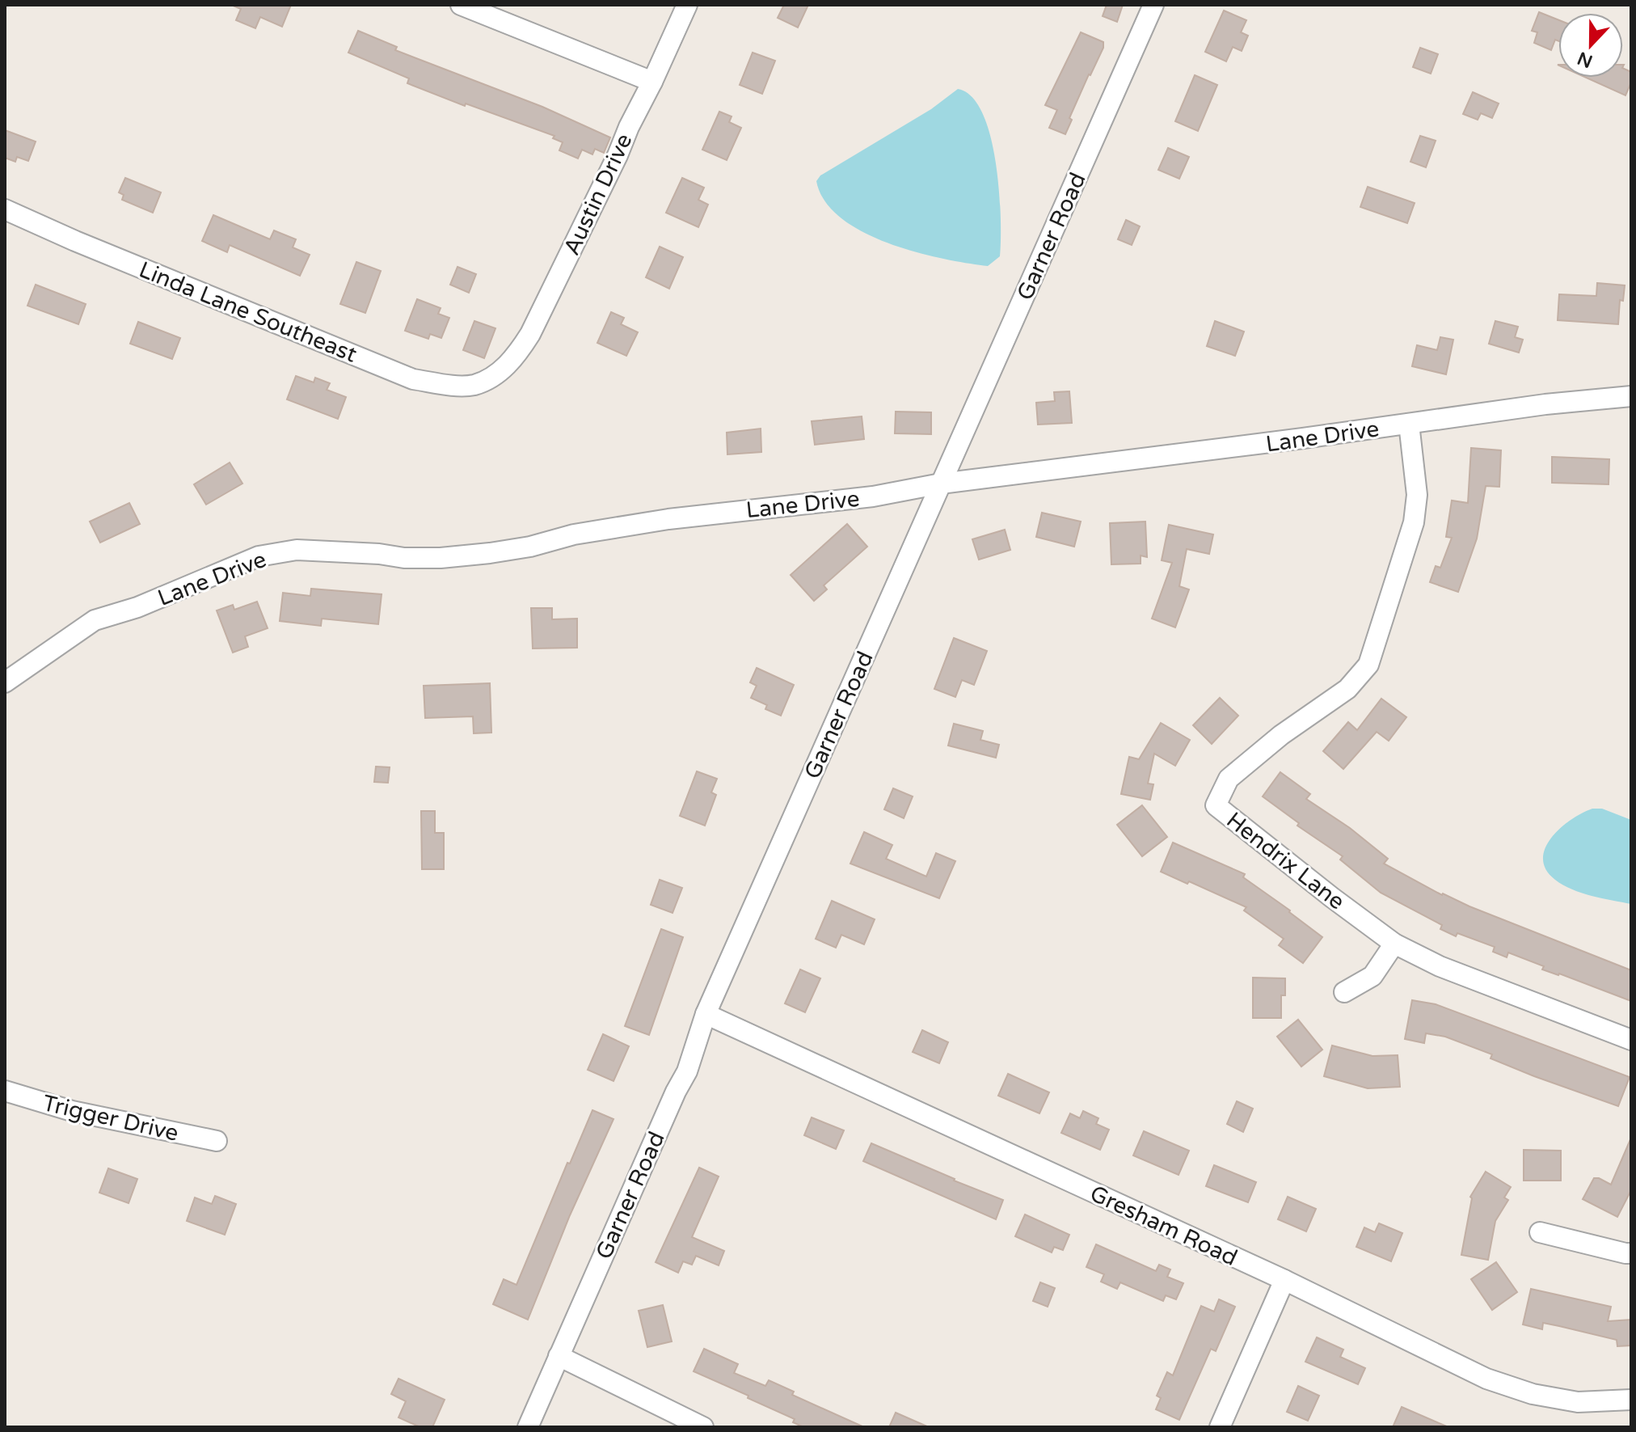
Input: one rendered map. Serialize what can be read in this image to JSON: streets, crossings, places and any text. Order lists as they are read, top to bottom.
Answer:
{
  "streets": {
    "street": [
      "Austin Drive",
      "Garner Road",
      "Linda Lane Southeast",
      "Lane Drive",
      "Hendrix Lane",
      "Trigger Drive",
      "Gresham Road"
    ]
  },
  "crossings": [
    ["Austin Drive", "Linda Lane Southeast"],
    ["Garner Road", "Lane Drive"],
    ["Garner Road", "Gresham Road"],
    ["Lane Drive", "Hendrix Lane"]
  ],
  "north": "bottom"
}
